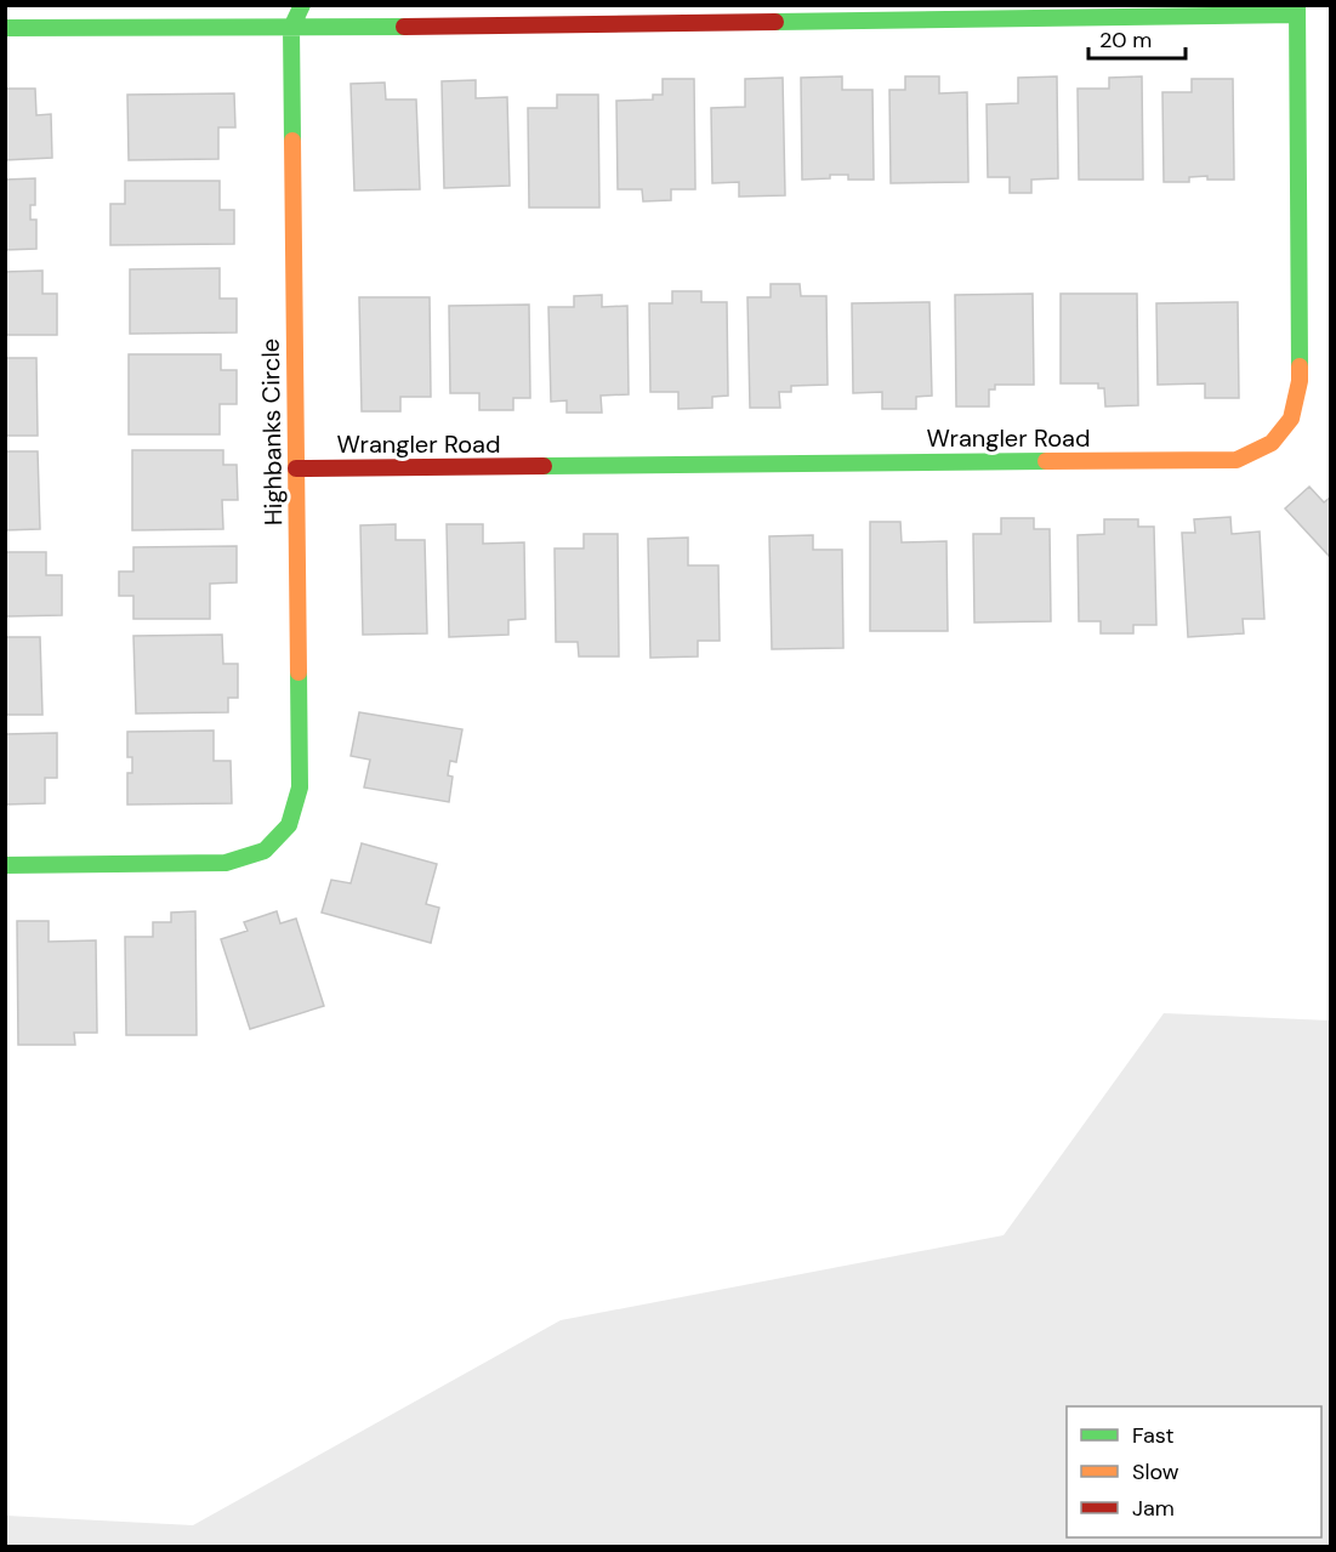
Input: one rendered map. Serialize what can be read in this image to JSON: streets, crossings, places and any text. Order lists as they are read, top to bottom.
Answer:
{
  "streets": {
    "street": ["Highbanks Circle", "Wrangler Road"]
  },
  "crossings": [
    ["Highbanks Circle", "Wrangler Road"]
  ],
  "legend": ["Fast", "Slow", "Jam"],
  "scale_bar": "20 m"
}
